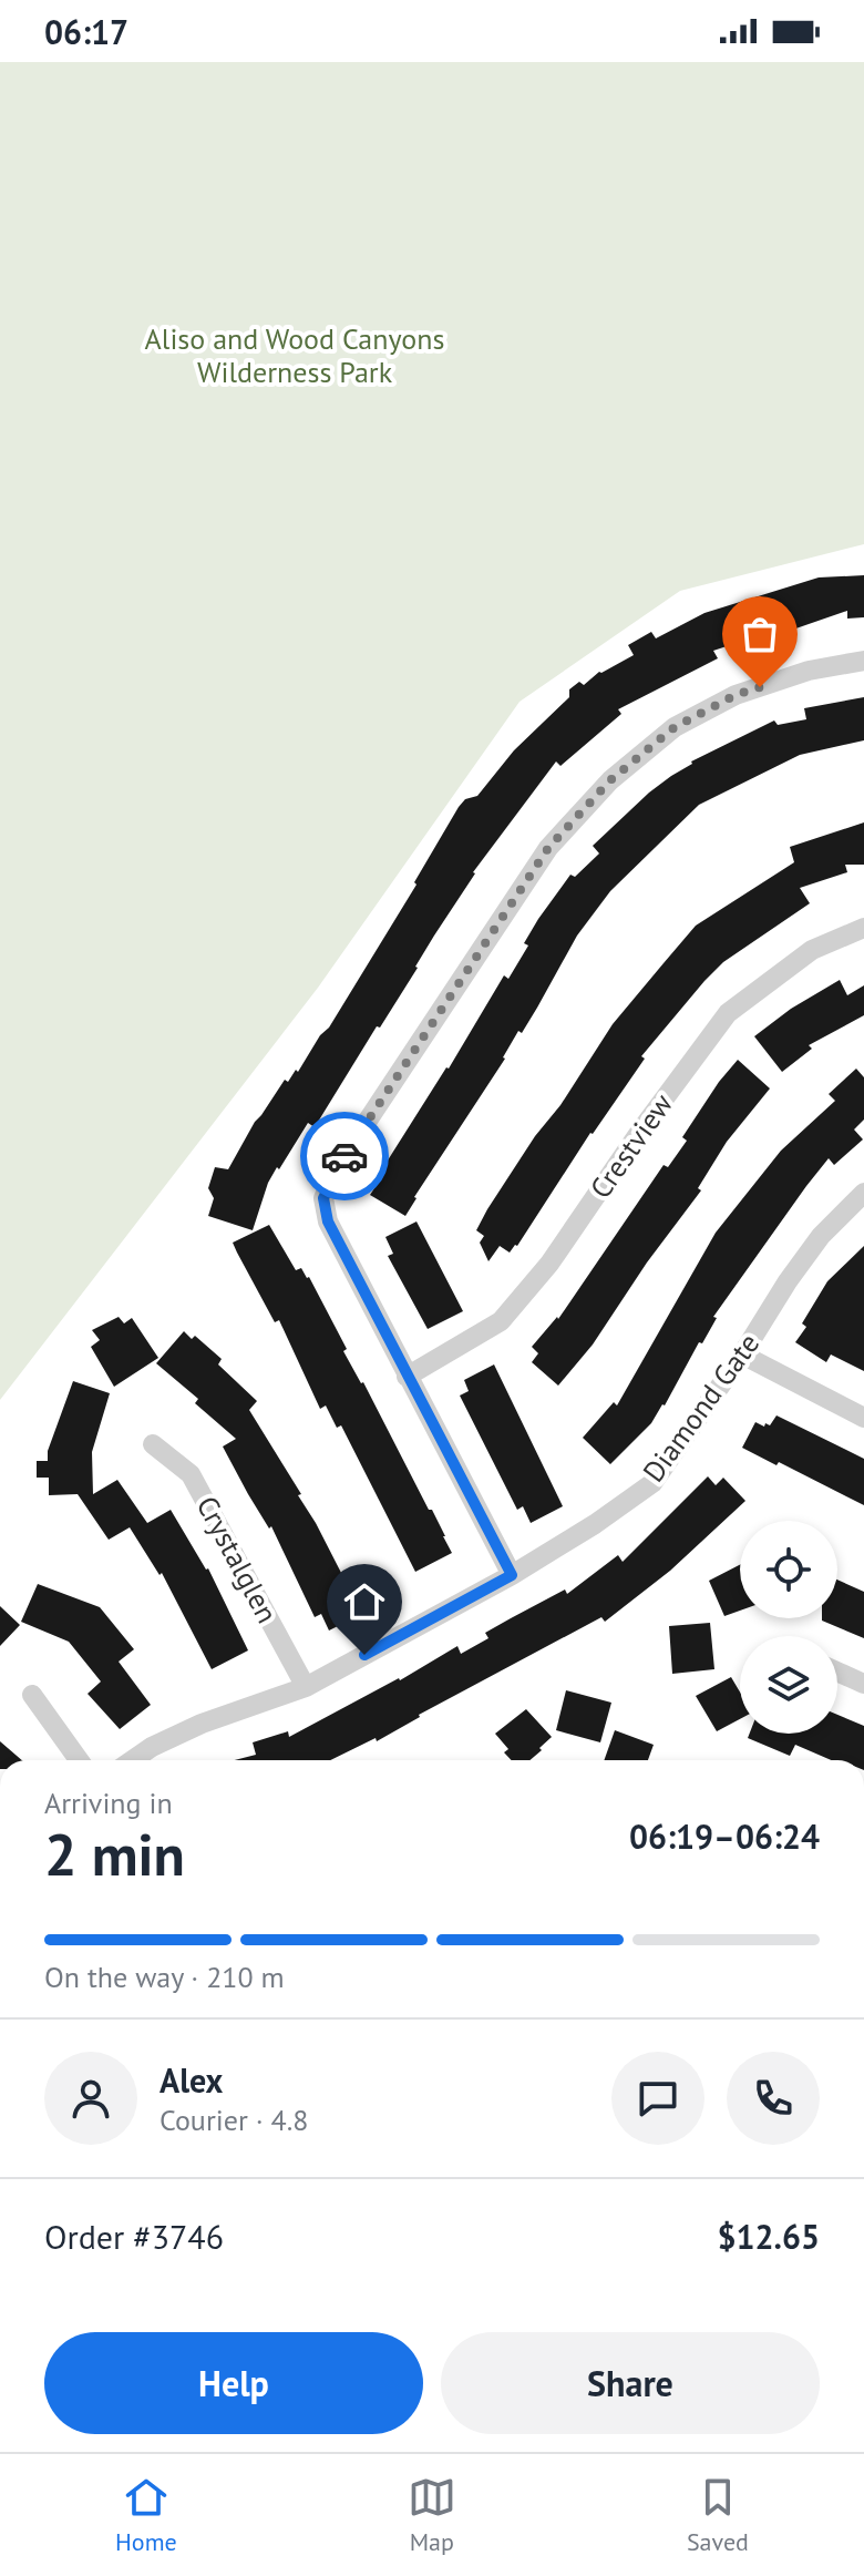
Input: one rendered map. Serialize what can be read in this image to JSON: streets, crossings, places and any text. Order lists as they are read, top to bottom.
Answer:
{
  "streets": {
    "street": ["Crestview", "Diamond Gate", "Crystalglen"]
  },
  "crossings": [
    ["Diamond Gate", "Crystalglen"]
  ],
  "parks": ["Aliso and Wood Canyons Wilderness Park"],
  "page": {
    "status": "06:17",
    "heading": ["2 min", "Arriving in", "06:19–06:24"],
    "panel": [
      "Alex",
      "Courier · 4.8",
      "Order #3746",
      "$12.65"
    ],
    "bar": "On the way · 210 m",
    "buttons": ["Help", "Share"],
    "tabs": ["Home", "Map", "Saved"]
  }
}
